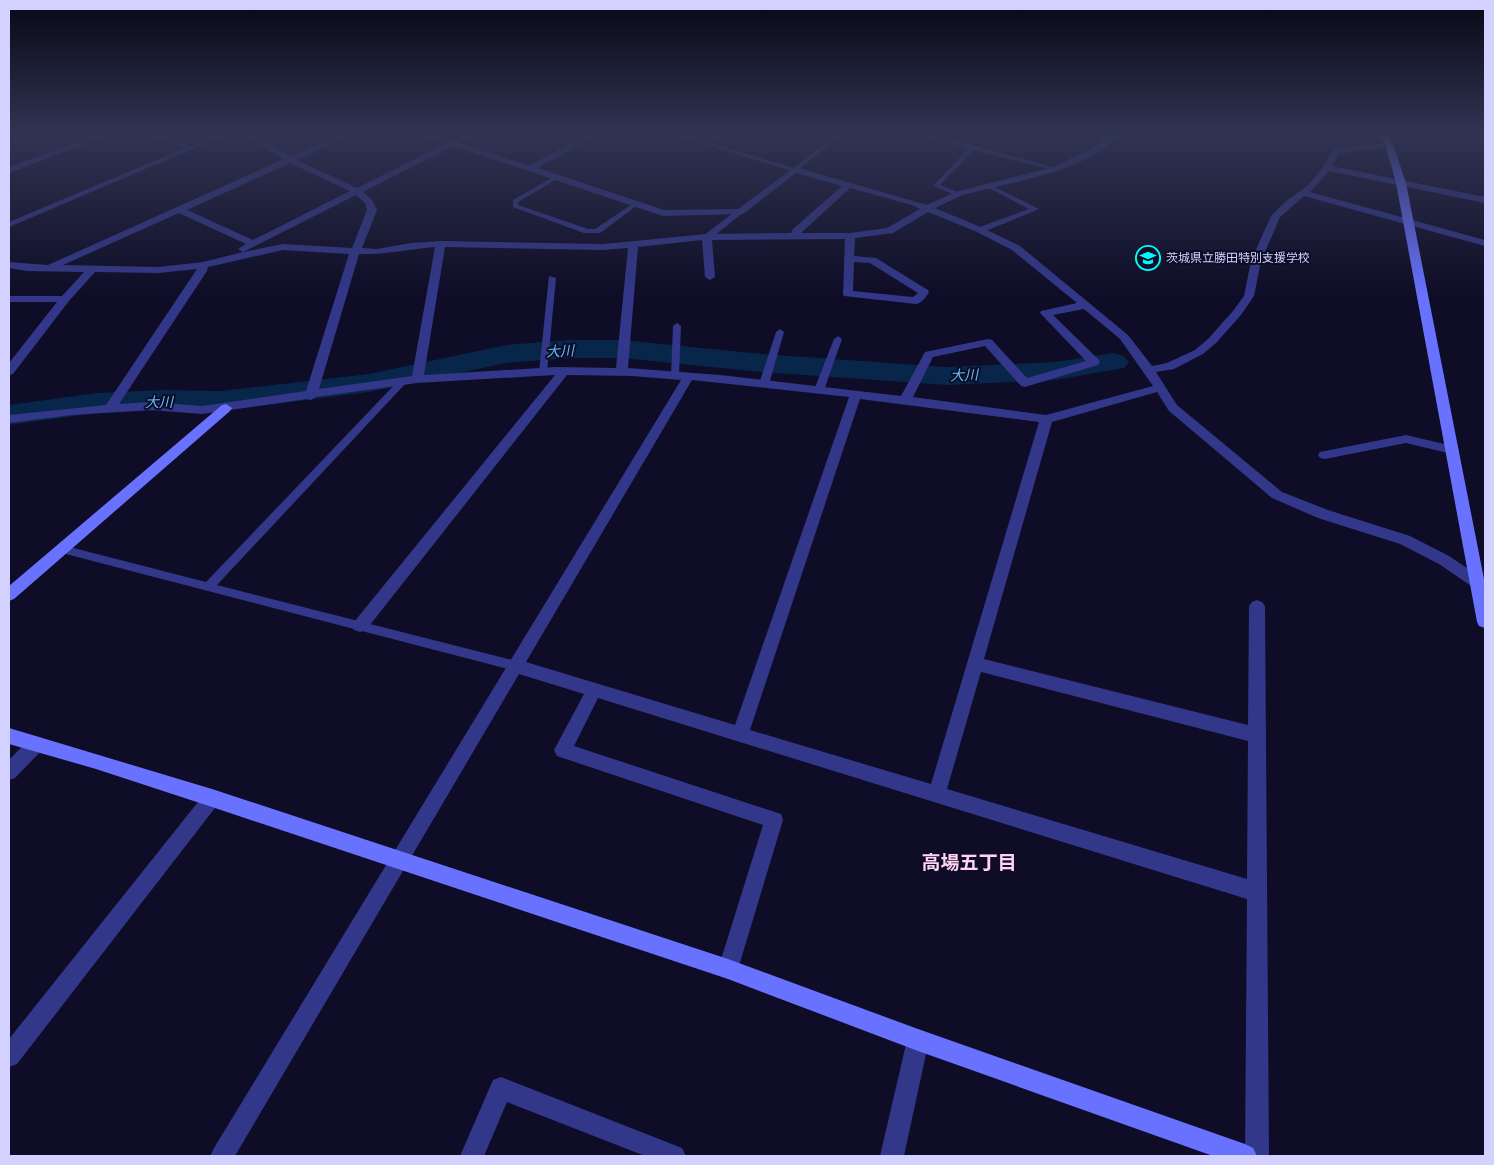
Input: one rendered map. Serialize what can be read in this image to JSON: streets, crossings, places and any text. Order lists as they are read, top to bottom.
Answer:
{
  "districts": ["高場五丁目"],
  "water": ["大川"],
  "places": {
    "school or university": ["茨城県立勝田特別支援学校"]
  }
}
